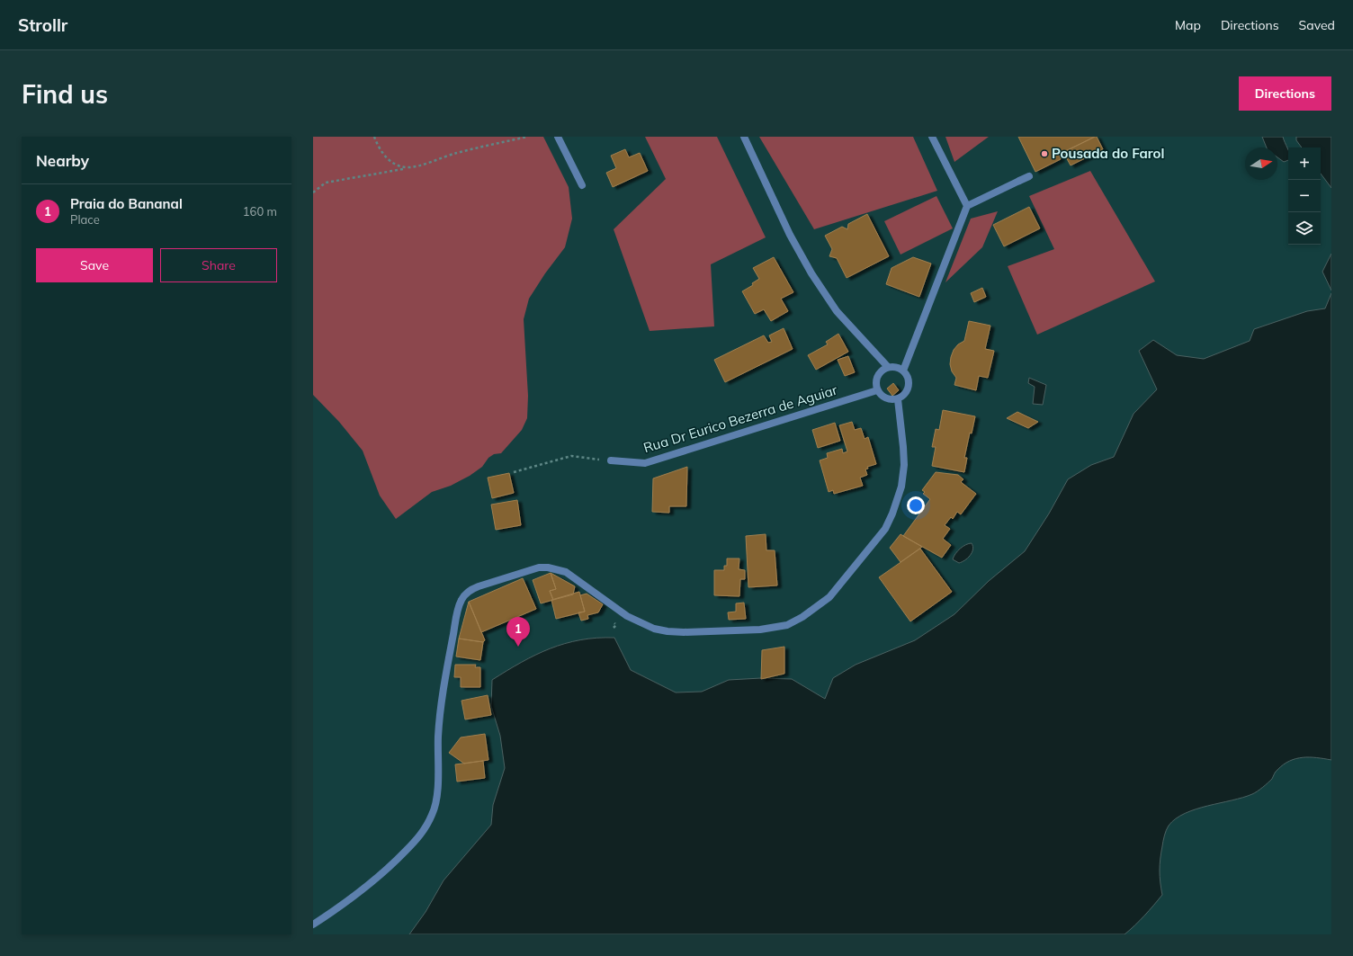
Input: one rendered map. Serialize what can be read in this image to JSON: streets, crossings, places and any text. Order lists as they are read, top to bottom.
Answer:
{
  "streets": {
    "street": ["Rua Dr Eurico Bezerra de Aguiar"]
  },
  "places": ["Pousada do Farol"],
  "north": "right",
  "page": {
    "header": "Strollr",
    "nav": ["Map", "Directions", "Saved"],
    "buttons": [
      "Directions",
      ["Save", "Share"]
    ],
    "title": "Find us",
    "heading": "Nearby",
    "map_buttons": ["+", "−"],
    "list": [
      {
        "mark": "1",
        "name": "Praia do Bananal",
        "note": "Place",
        "value": "160 m"
      }
    ],
    "pins": "1"
  }
}
